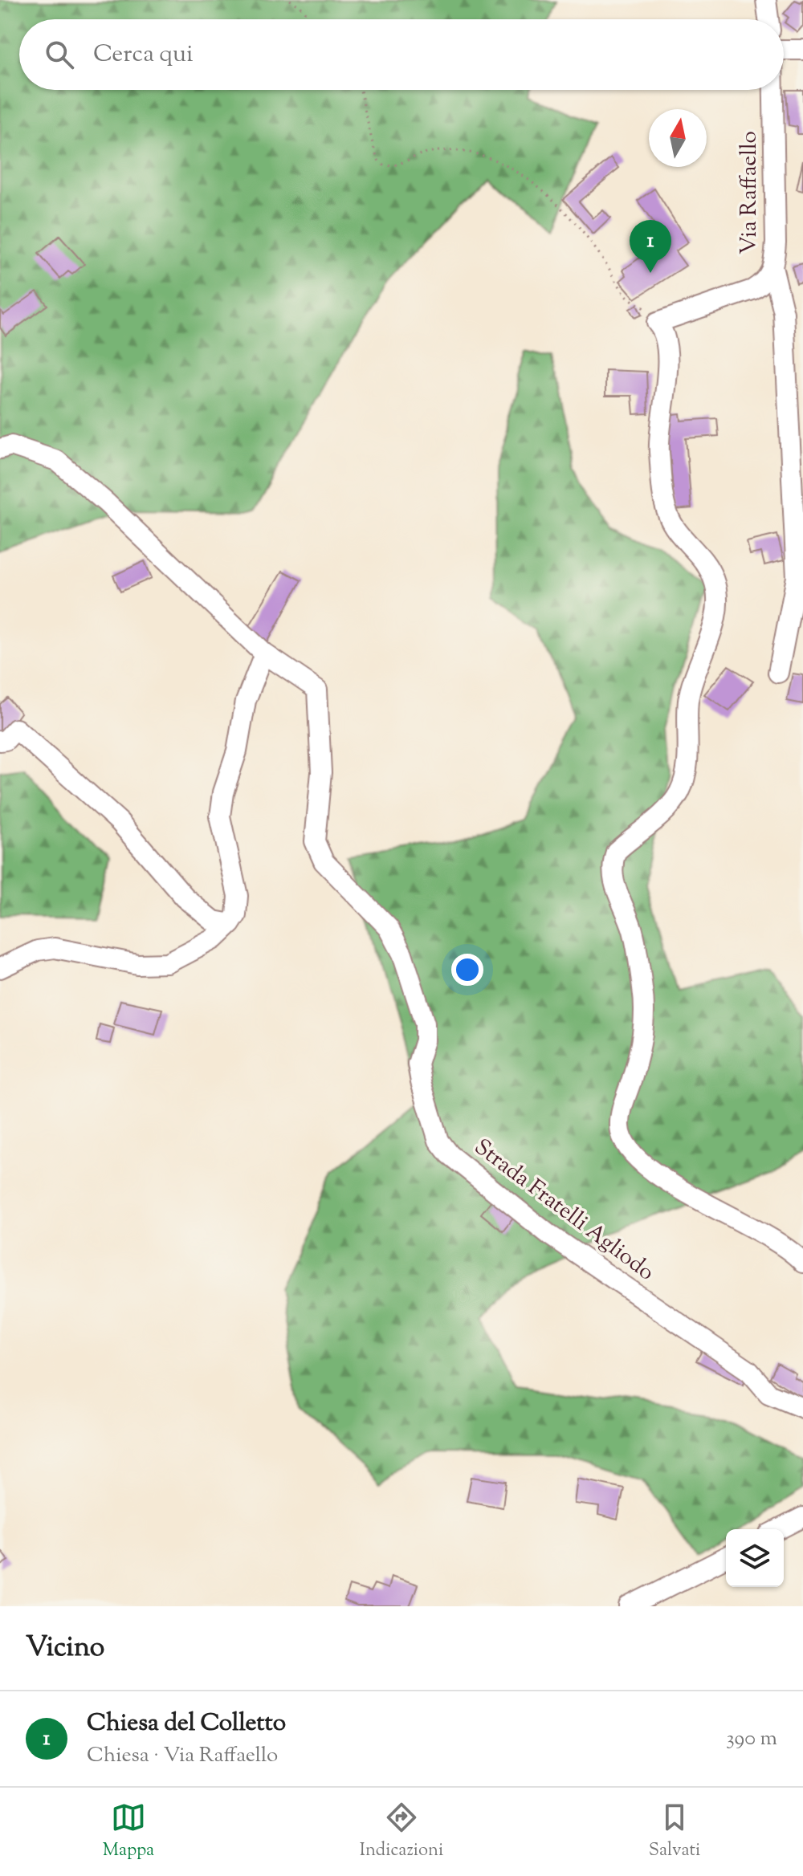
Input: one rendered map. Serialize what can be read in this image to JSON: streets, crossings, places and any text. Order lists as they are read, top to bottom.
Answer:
{
  "streets": {
    "street": ["Via Raffaello", "Strada Fratelli Agliodo"]
  },
  "north": "top",
  "page": {
    "search": "Cerca qui",
    "pins": "1",
    "heading": "Vicino",
    "list": [
      {
        "mark": "1",
        "name": "Chiesa del Colletto",
        "note": "Chiesa · Via Raffaello",
        "value": "390 m"
      }
    ],
    "nav": ["Mappa", "Indicazioni", "Salvati"]
  }
}
